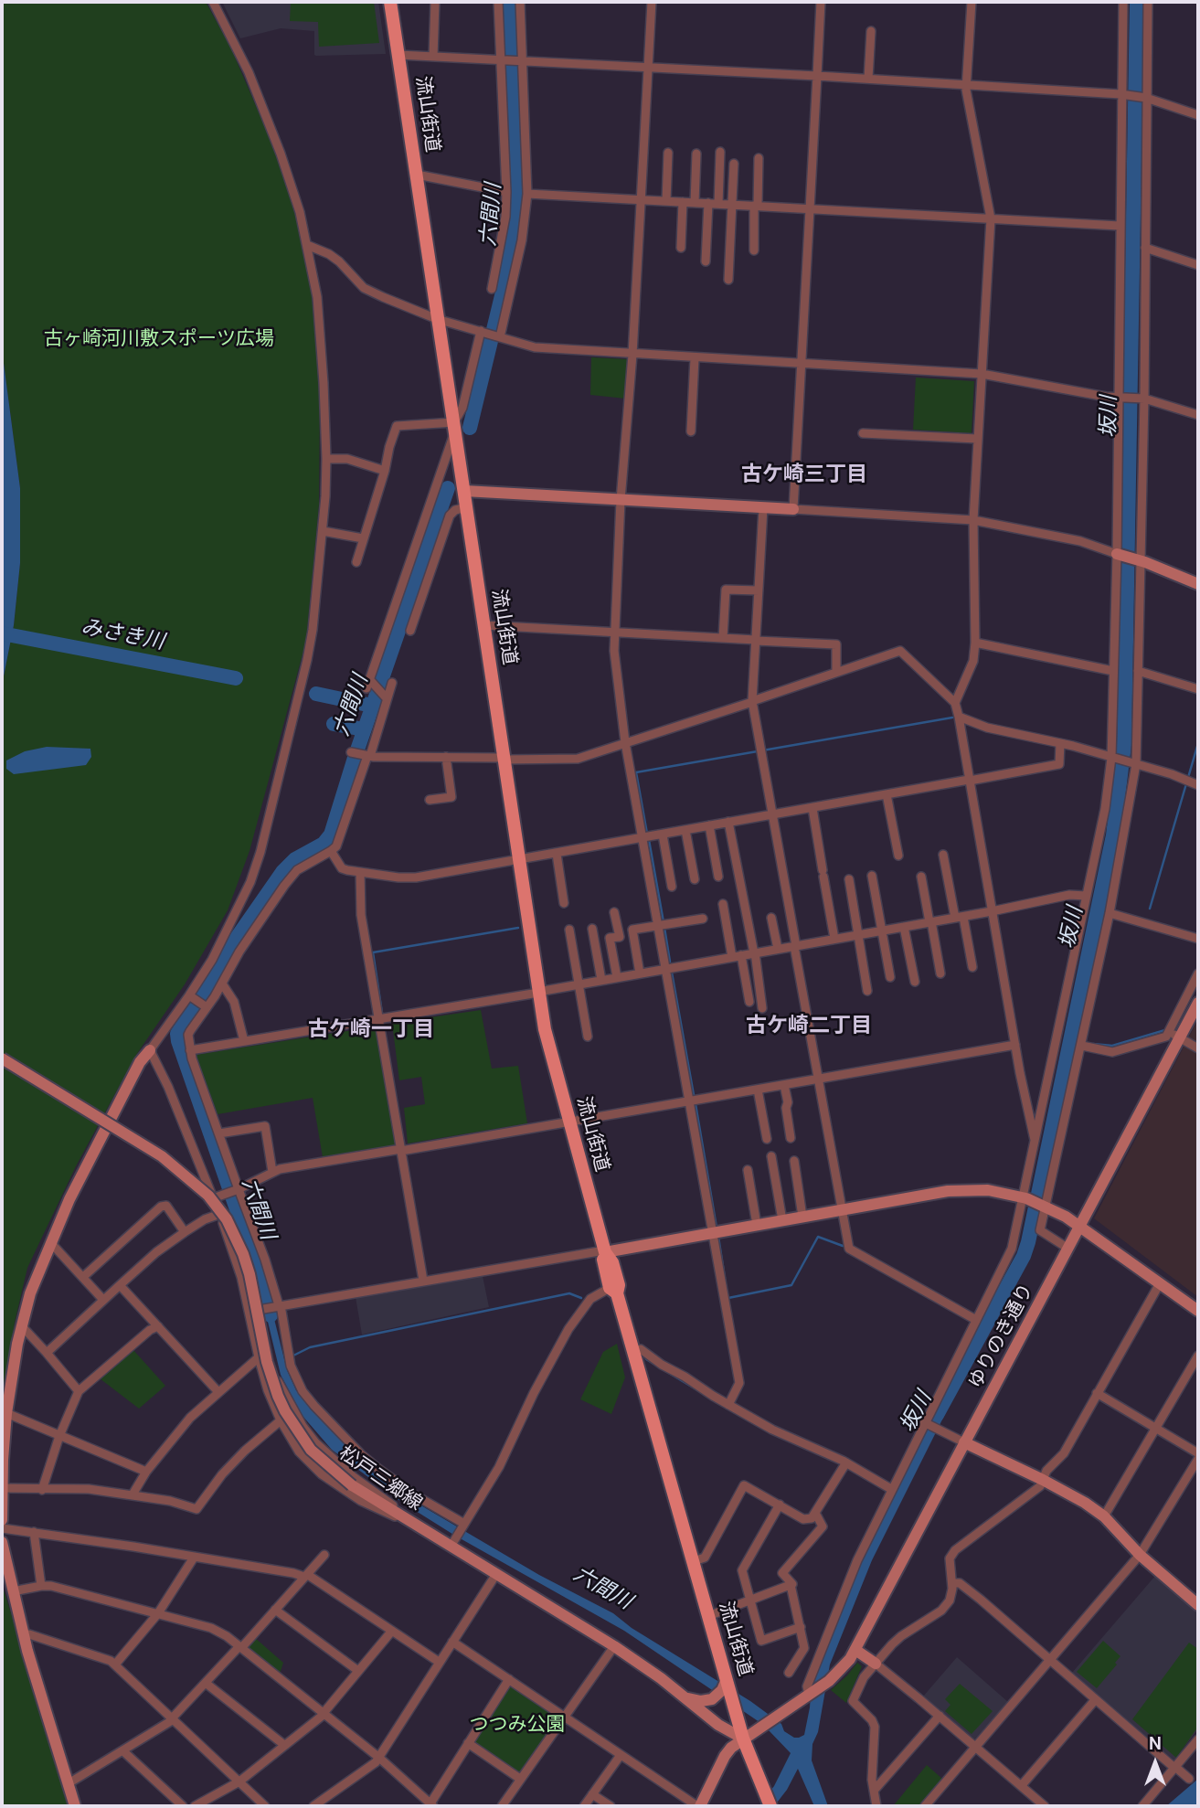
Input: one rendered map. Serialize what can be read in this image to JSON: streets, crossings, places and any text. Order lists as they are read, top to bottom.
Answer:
{
  "streets": {
    "main road": ["流山街道"],
    "street": ["ゆりのき通り", "松戸三郷線"]
  },
  "crossings": [
    ["流山街道", "ゆりのき通り"],
    ["流山街道", "松戸三郷線"],
    ["ゆりのき通り", "松戸三郷線"]
  ],
  "districts": ["古ケ崎三丁目", "古ケ崎二丁目", "古ケ崎一丁目"],
  "water": ["六間川", "坂川", "みさき川"],
  "parks": ["古ヶ崎河川敷スポーツ広場", "つつみ公園"],
  "north": "top"
}
